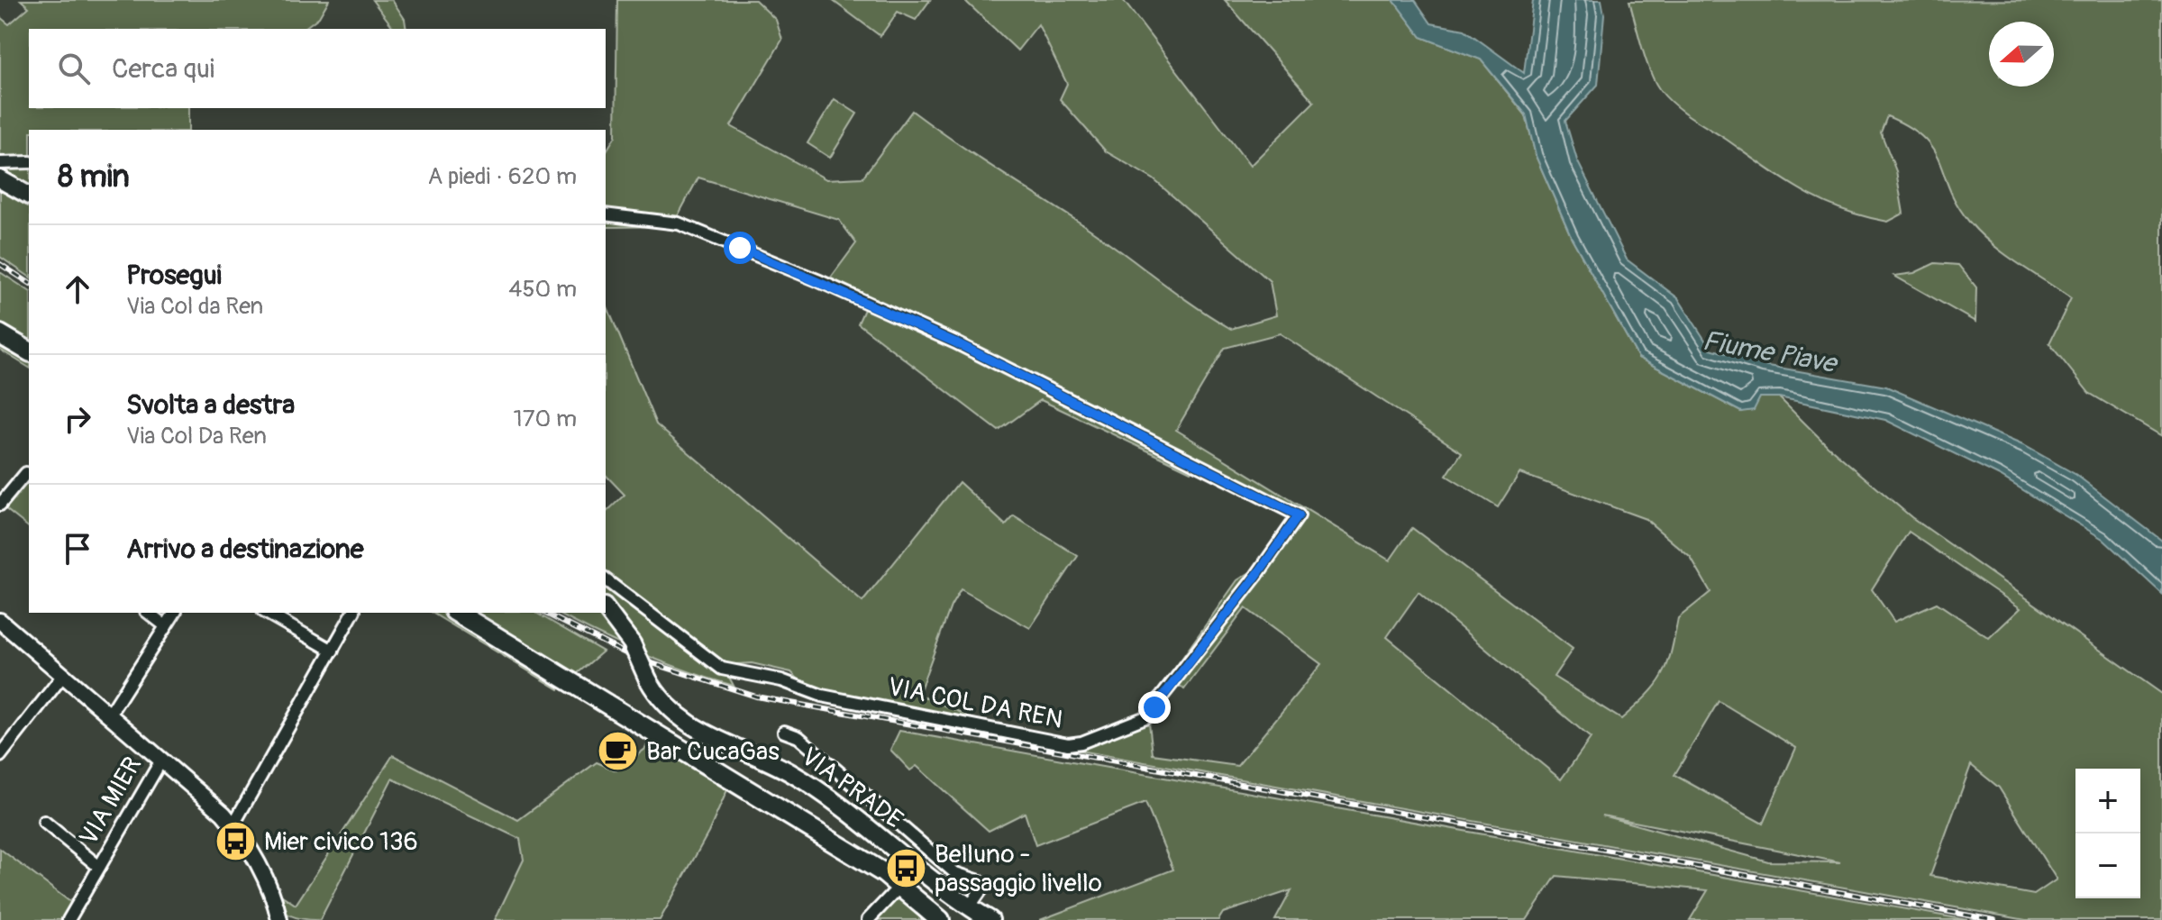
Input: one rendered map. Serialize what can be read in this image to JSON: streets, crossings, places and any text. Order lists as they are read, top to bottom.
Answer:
{
  "streets": {
    "main road": ["VIA PRADE"],
    "street": ["VIA COL DA REN", "VIA MIER"]
  },
  "water": ["Fiume Piave"],
  "places": {
    "cafe": ["Bar CucaGas"],
    "bus stop": ["Mier civico 136", "Belluno - passaggio livello"]
  },
  "north": "left",
  "page": {
    "search": "Cerca qui",
    "heading": ["8 min", "A piedi · 620 m"],
    "list": [
      ["Prosegui", "Via Col da Ren", "450 m"],
      ["Svolta a destra", "Via Col Da Ren", "170 m"],
      "Arrivo a destinazione"
    ],
    "map_buttons": ["+", "−"]
  }
}
